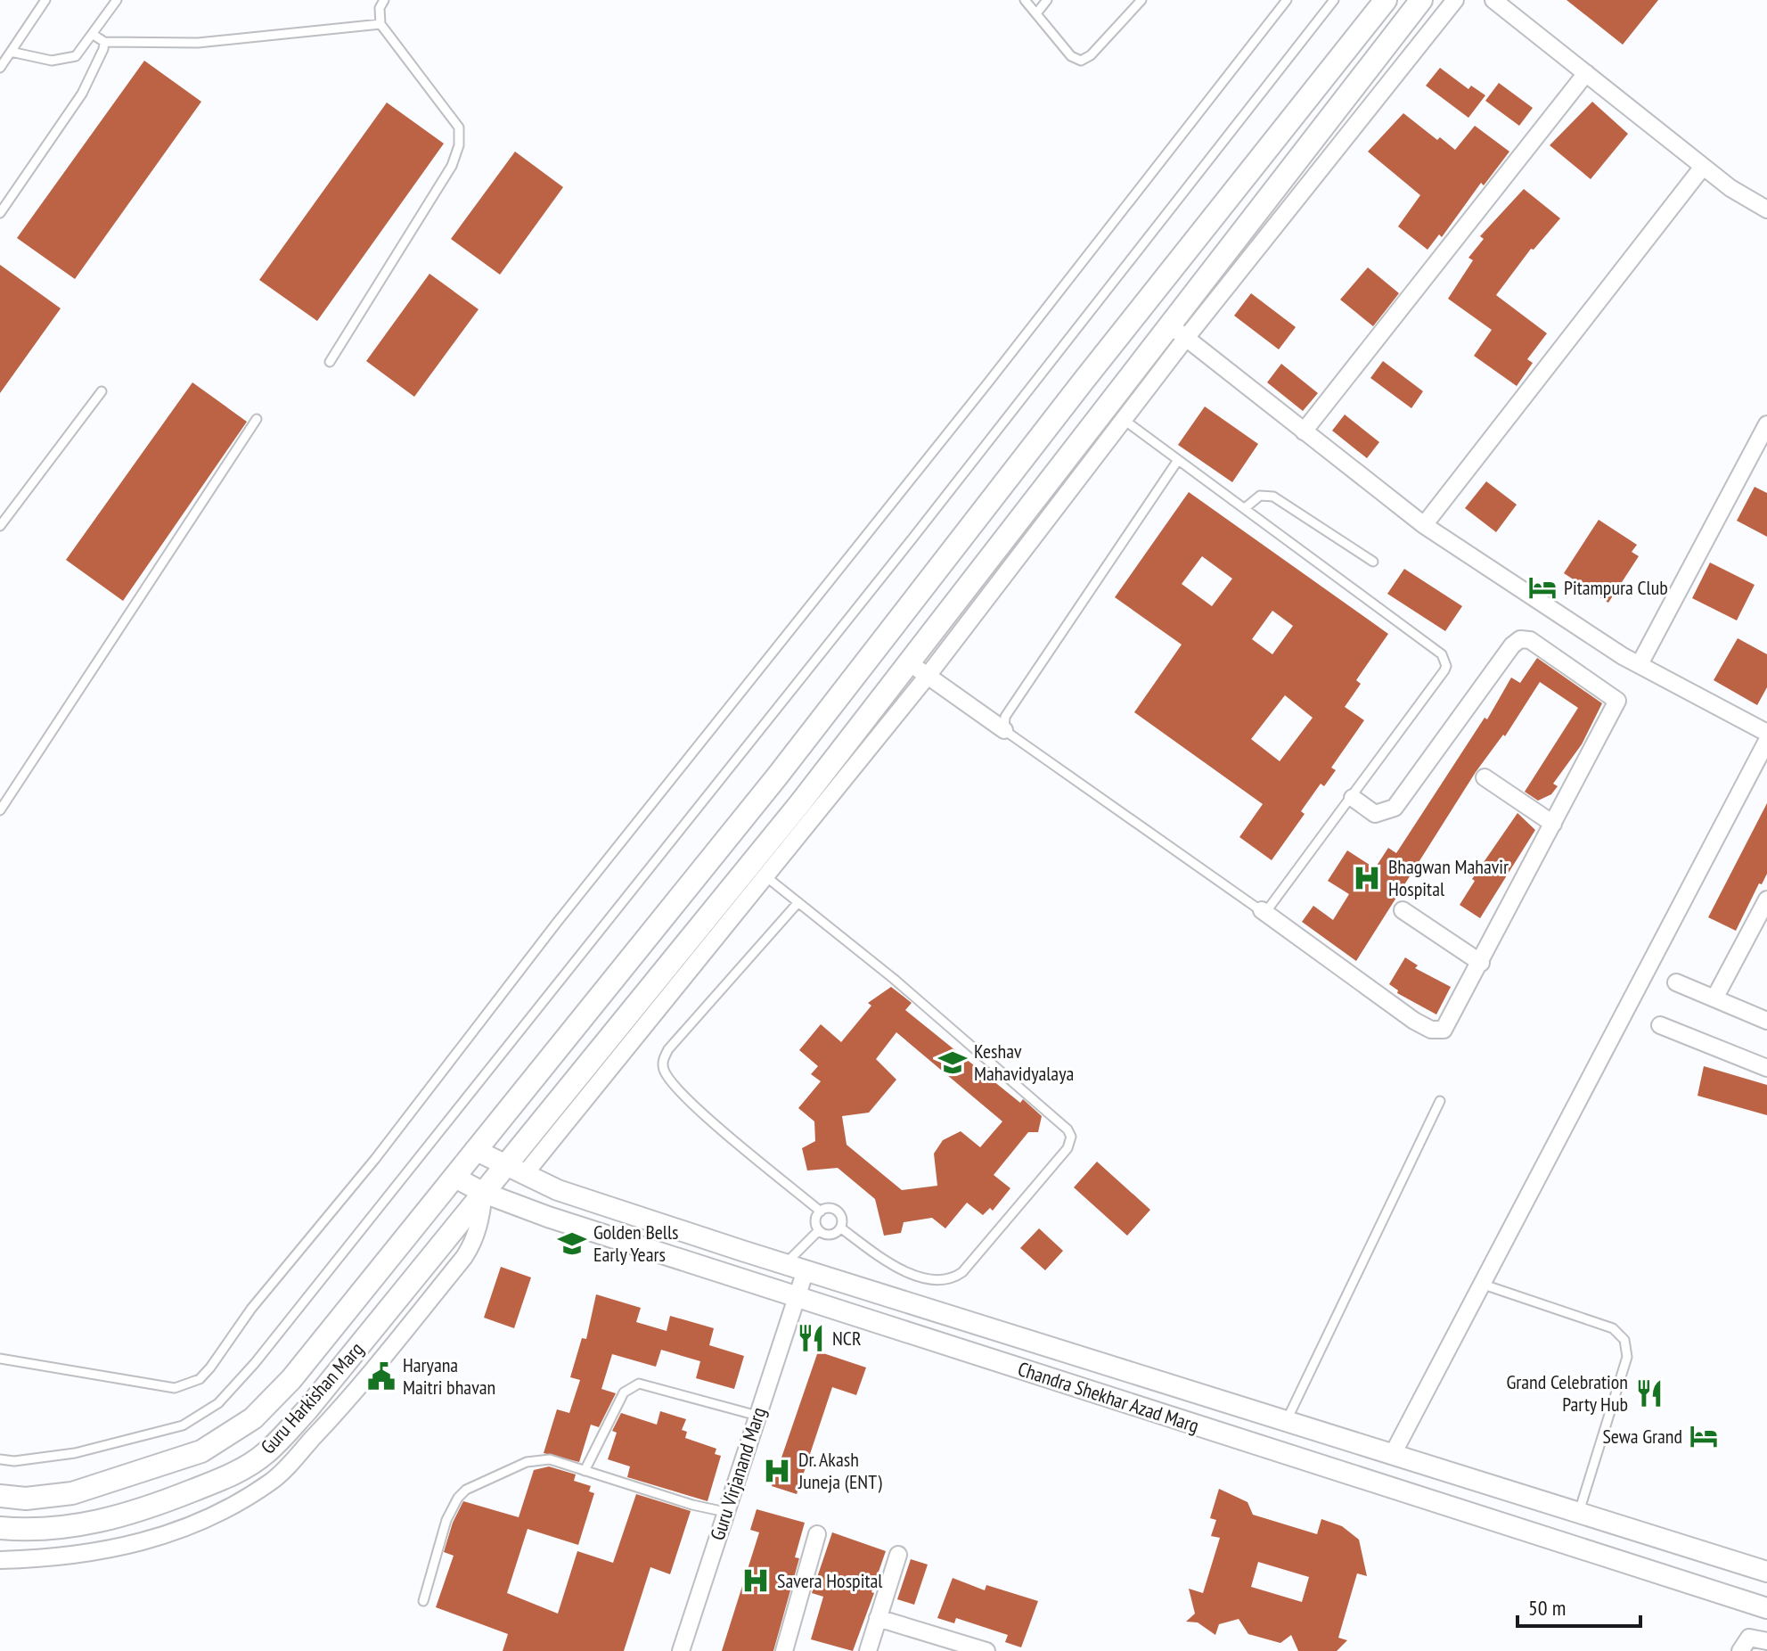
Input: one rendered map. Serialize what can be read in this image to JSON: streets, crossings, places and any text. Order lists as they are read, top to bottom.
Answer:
{
  "streets": {
    "main road": ["Guru Harkishan Marg"],
    "street": ["Chandra Shekhar Azad Marg", "Guru Virjanand Marg"]
  },
  "crossings": [
    ["Chandra Shekhar Azad Marg", "Guru Harkishan Marg"],
    ["Chandra Shekhar Azad Marg", "Guru Virjanand Marg"]
  ],
  "places": {
    "hotel": ["Pitampura Club", "Sewa Grand"],
    "hospital": ["Bhagwan Mahavir Hospital", "Dr. Akash Juneja (ENT)", "Savera Hospital"],
    "school or university": ["Keshav Mahavidyalaya", "Golden Bells Early Years"],
    "restaurant": ["NCR", "Grand Celebration Party Hub"],
    "public building": ["Haryana Maitri bhavan"]
  },
  "scale_bar": "50 m"
}
